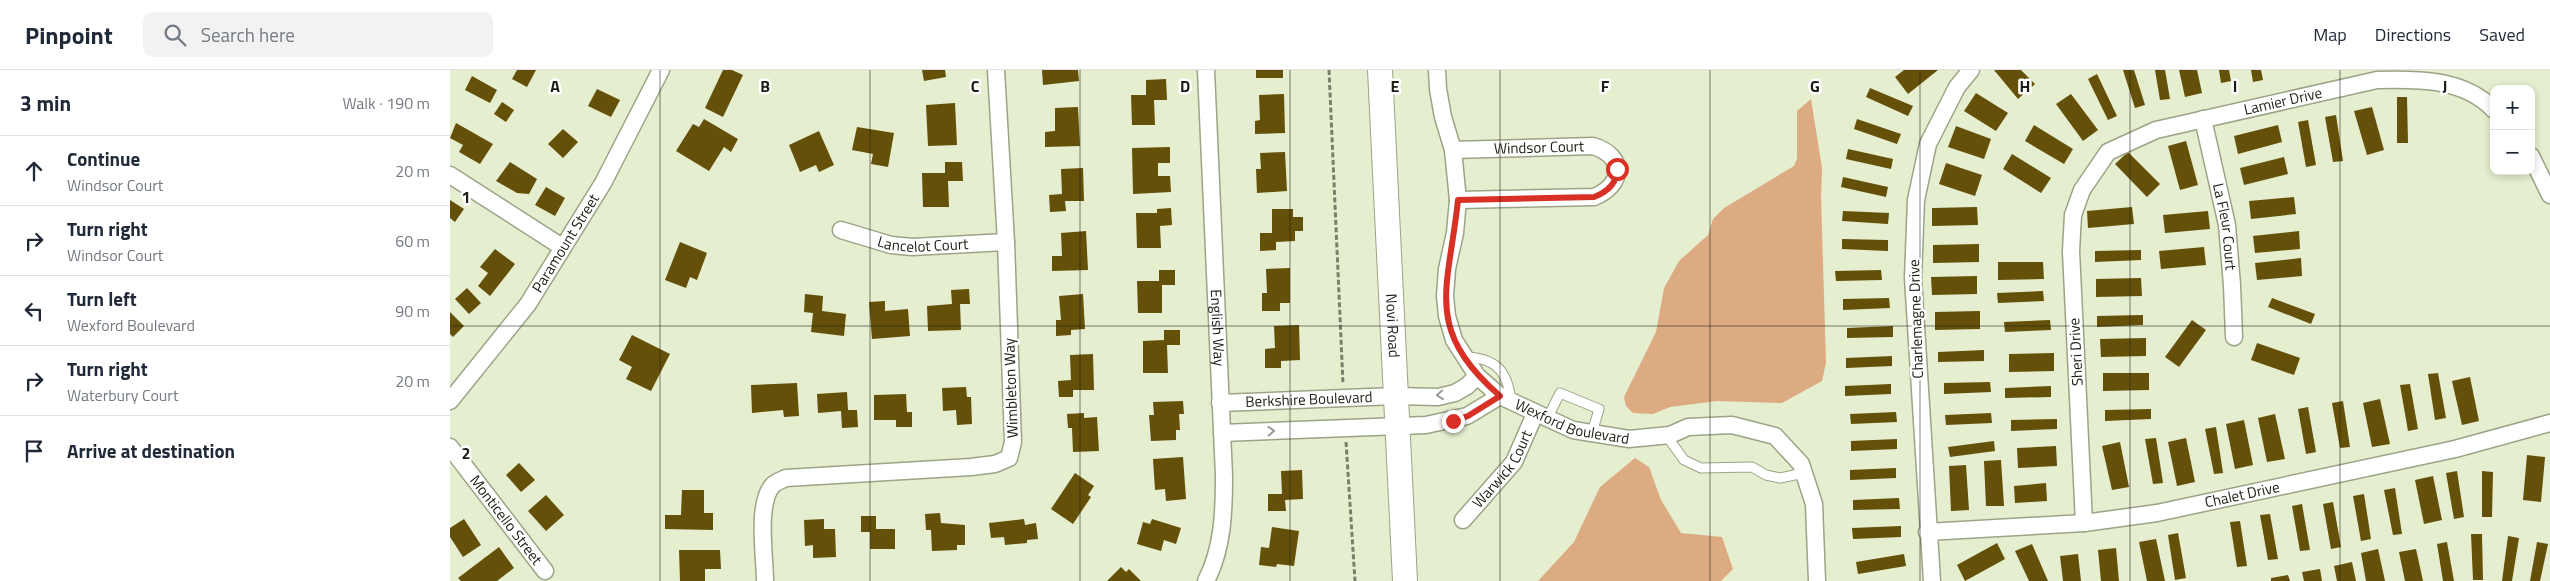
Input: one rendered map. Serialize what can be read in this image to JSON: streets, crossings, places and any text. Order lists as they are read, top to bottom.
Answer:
{
  "streets": {
    "main road": ["Novi Road"],
    "street": [
      "Lamier Drive",
      "Windsor Court",
      "La Fleur Court",
      "Lancelot Court",
      "Paramount Street",
      "Charlemagne Drive",
      "English Way",
      "Sheri Drive",
      "Wimbleton Way",
      "Berkshire Boulevard",
      "Wexford Boulevard",
      "Warwick Court",
      "Chalet Drive",
      "Monticello Street"
    ]
  },
  "crossings": [
    ["Lamier Drive", "La Fleur Court"],
    ["Lamier Drive", "Sheri Drive"],
    ["Windsor Court", "Wexford Boulevard"],
    ["Lancelot Court", "Wimbleton Way"],
    ["Charlemagne Drive", "Chalet Drive"],
    ["Novi Road", "Berkshire Boulevard"],
    ["English Way", "Berkshire Boulevard"],
    ["Sheri Drive", "Chalet Drive"],
    ["Berkshire Boulevard", "Wexford Boulevard"],
    ["Wexford Boulevard", "Warwick Court"]
  ],
  "page": {
    "header": "Pinpoint",
    "search": "Search here",
    "nav": ["Map", "Directions", "Saved"],
    "heading": ["3 min", "Walk · 190 m"],
    "map_buttons": ["+", "−"],
    "list": [
      ["Continue", "Windsor Court", "20 m"],
      ["Turn right", "Windsor Court", "60 m"],
      ["Turn left", "Wexford Boulevard", "90 m"],
      ["Turn right", "Waterbury Court", "20 m"],
      "Arrive at destination"
    ]
  },
  "grid": {
    "columns": [
      "A",
      "B",
      "C",
      "D",
      "E",
      "F",
      "G",
      "H",
      "I",
      "J"
    ],
    "rows": ["1", "2"]
  }
}
